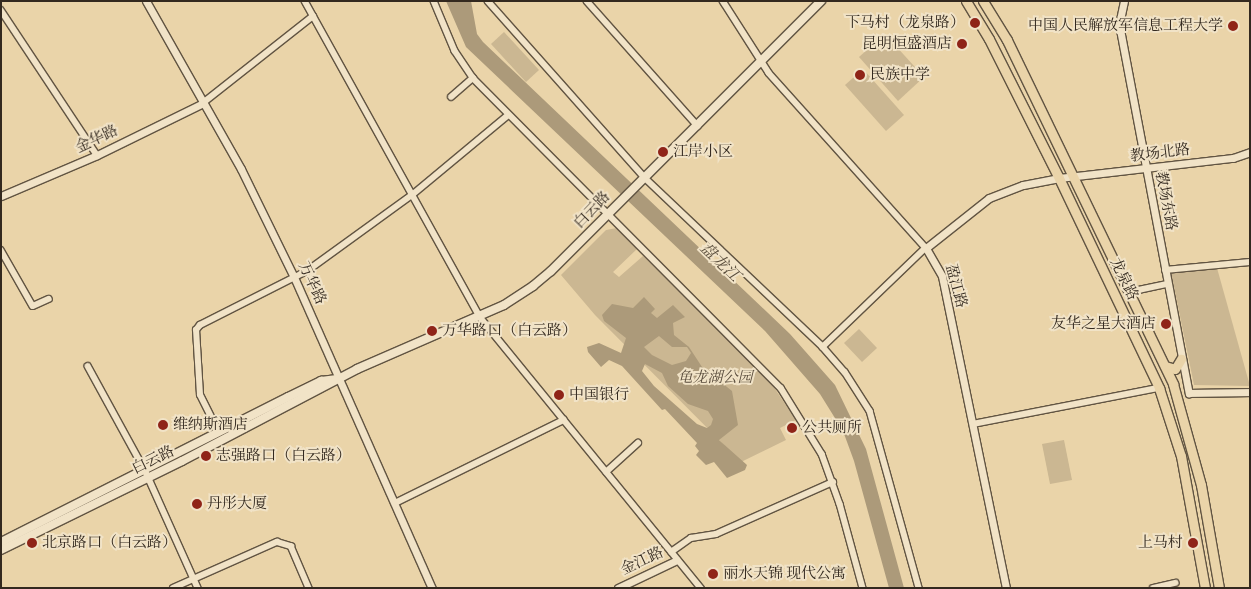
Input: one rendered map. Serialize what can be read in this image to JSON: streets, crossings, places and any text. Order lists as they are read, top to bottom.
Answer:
{
  "streets": {
    "main road": ["白云路", "龙泉路"],
    "street": [
      "金华路",
      "教场北路",
      "教场东路",
      "万华路",
      "盈江路",
      "金江路"
    ]
  },
  "crossings": [
    ["金华路", "万华路"],
    ["教场北路", "教场东路"],
    ["教场北路", "龙泉路"],
    ["教场北路", "盈江路"],
    ["白云路", "万华路"],
    ["白云路", "盈江路"]
  ],
  "water": ["盘龙江"],
  "parks": ["龟龙湖公园"],
  "places": [
    "下马村（龙泉路）",
    "中国人民解放军信息工程大学",
    "昆明恒盛酒店",
    "民族中学",
    "江岸小区",
    "友华之星大酒店",
    "万华路口（白云路）",
    "中国银行",
    "维纳斯酒店",
    "公共厕所",
    "志强路口（白云路）",
    "丹彤大厦",
    "北京路口（白云路）",
    "上马村",
    "丽水天锦 现代公寓"
  ]
}
